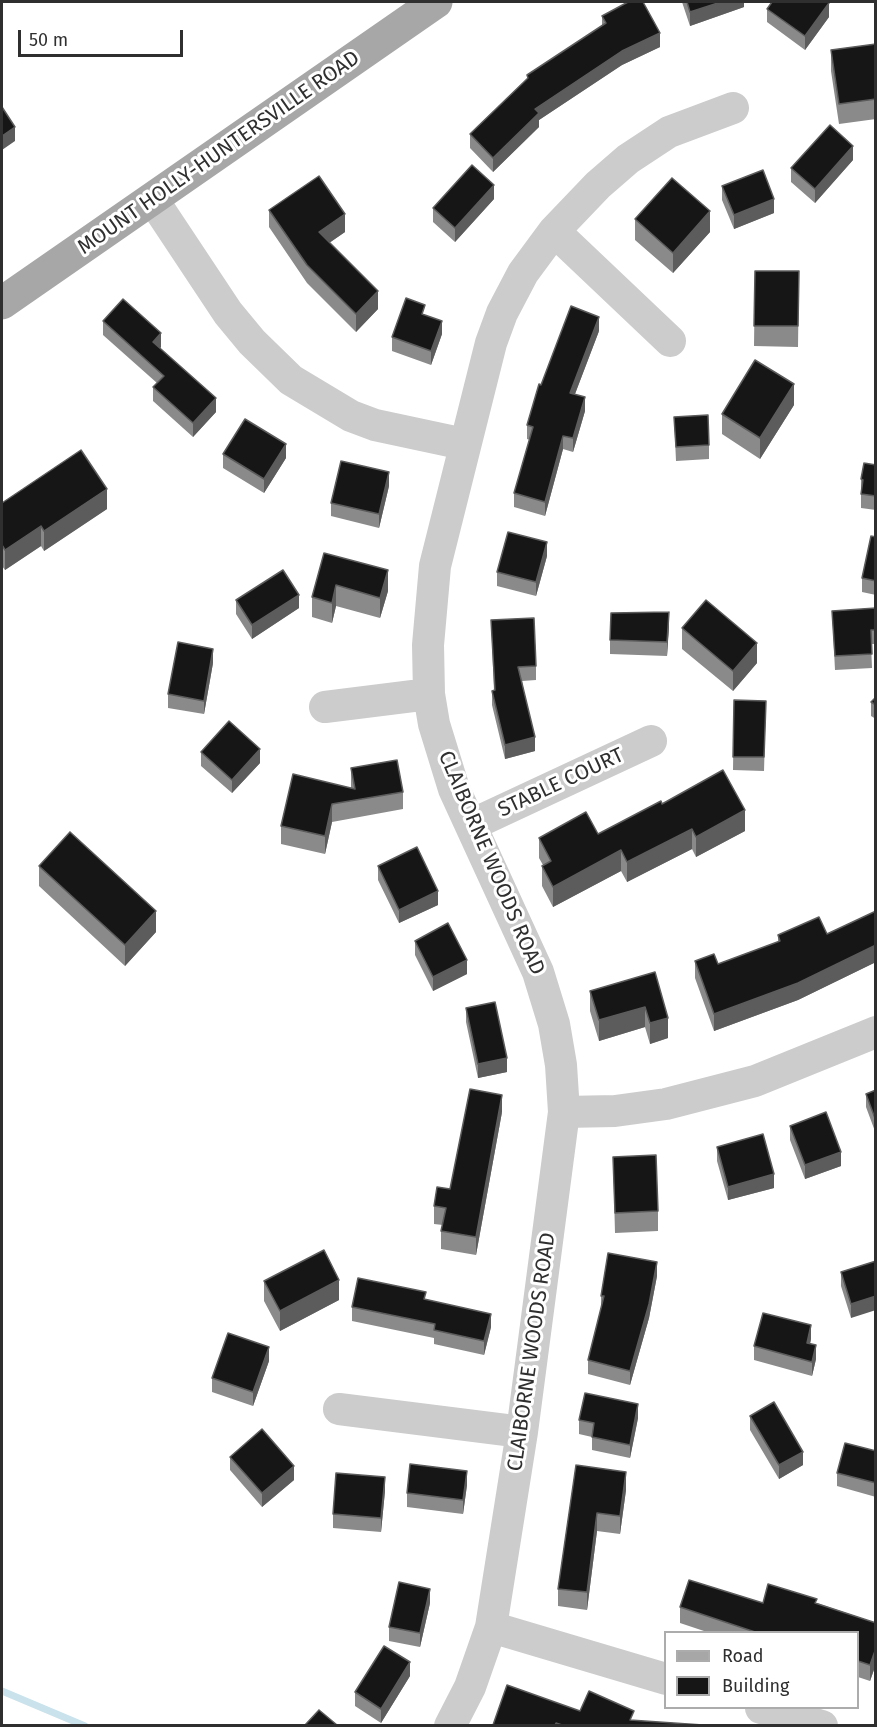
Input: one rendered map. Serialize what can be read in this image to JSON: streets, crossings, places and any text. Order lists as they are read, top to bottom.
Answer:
{
  "streets": {
    "main road": ["MOUNT HOLLY-HUNTERSVILLE ROAD"],
    "street": ["STABLE COURT", "CLAIBORNE WOODS ROAD"]
  },
  "crossings": [
    ["STABLE COURT", "CLAIBORNE WOODS ROAD"]
  ],
  "legend": ["Road", "Building"],
  "scale_bar": "50 m"
}
